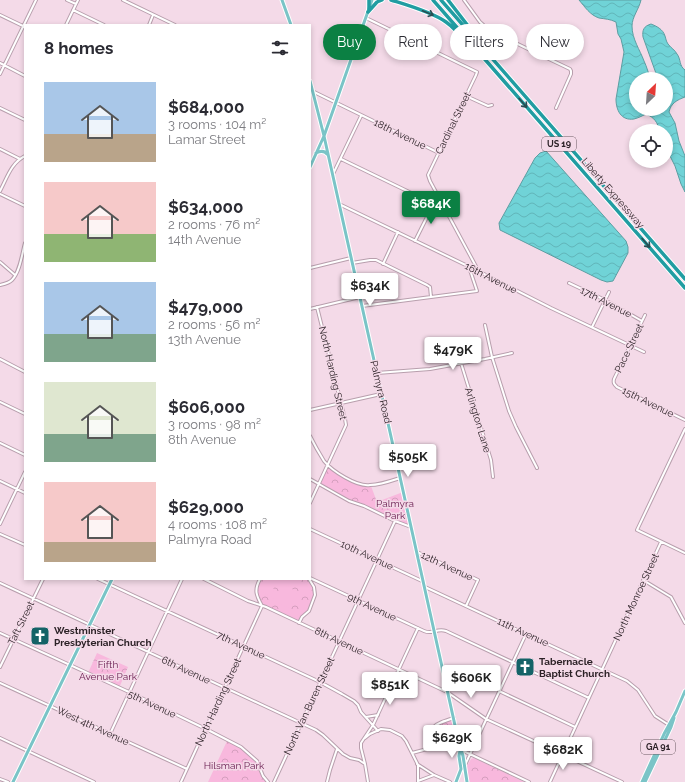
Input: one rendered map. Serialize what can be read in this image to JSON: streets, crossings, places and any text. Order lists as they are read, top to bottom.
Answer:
{
  "streets": {
    "highway": ["US 19", "Liberty Expressway"],
    "main road": ["Palmyra Road", "GA 91"],
    "street": [
      "Cardinal Street",
      "18th Avenue",
      "16th Avenue",
      "17th Avenue",
      "Pace Street",
      "North Harding Street",
      "15th Avenue",
      "Arlington Lane",
      "10th Avenue",
      "12th Avenue",
      "North Monroe Street",
      "9th Avenue",
      "Taft Street",
      "11th Avenue",
      "8th Avenue",
      "7th Avenue",
      "6th Avenue",
      "5th Avenue",
      "North Van Buren Street",
      "West 4th Avenue"
    ]
  },
  "crossings": [
    ["Cardinal Street", "18th Avenue"],
    ["Cardinal Street", "16th Avenue"],
    ["18th Avenue", "Palmyra Road"],
    ["16th Avenue", "Pace Street"],
    ["16th Avenue", "Palmyra Road"],
    ["17th Avenue", "Pace Street"],
    ["Pace Street", "15th Avenue"],
    ["North Harding Street", "8th Avenue"],
    ["North Harding Street", "7th Avenue"],
    ["North Harding Street", "6th Avenue"],
    ["North Harding Street", "5th Avenue"],
    ["North Harding Street", "West 4th Avenue"],
    ["Palmyra Road", "10th Avenue"],
    ["Palmyra Road", "12th Avenue"],
    ["Palmyra Road", "9th Avenue"],
    ["Palmyra Road", "11th Avenue"],
    ["Palmyra Road", "8th Avenue"],
    ["10th Avenue", "North Van Buren Street"],
    ["12th Avenue", "11th Avenue"],
    ["North Monroe Street", "11th Avenue"],
    ["North Monroe Street", "8th Avenue"],
    ["9th Avenue", "North Van Buren Street"],
    ["Taft Street", "6th Avenue"],
    ["Taft Street", "5th Avenue"],
    ["11th Avenue", "GA 91"],
    ["8th Avenue", "North Van Buren Street"],
    ["7th Avenue", "North Van Buren Street"],
    ["6th Avenue", "North Van Buren Street"]
  ],
  "parks": ["Palmyra Park", "Fifth Avenue Park", "Hilsman Park"],
  "places": {
    "church": ["Westminster Presbyterian Church", "Tabernacle Baptist Church"]
  },
  "north": "top right",
  "page": {
    "chip": [
      "Buy",
      "Rent",
      "Filters",
      "New"
    ],
    "heading": "8 homes",
    "list": [
      {
        "name": "$684,000",
        "note": "3 rooms · 104 m² · Lamar Street"
      },
      {
        "name": "$634,000",
        "note": "2 rooms · 76 m² · 14th Avenue"
      },
      {
        "name": "$479,000",
        "note": "2 rooms · 56 m² · 13th Avenue"
      },
      {
        "name": "$606,000",
        "note": "3 rooms · 98 m² · 8th Avenue"
      },
      {
        "name": "$629,000",
        "note": "4 rooms · 108 m² · Palmyra Road"
      }
    ],
    "price": [
      "$684K",
      "$634K",
      "$479K",
      "$505K",
      "$606K",
      "$851K",
      "$629K",
      "$682K"
    ]
  }
}
